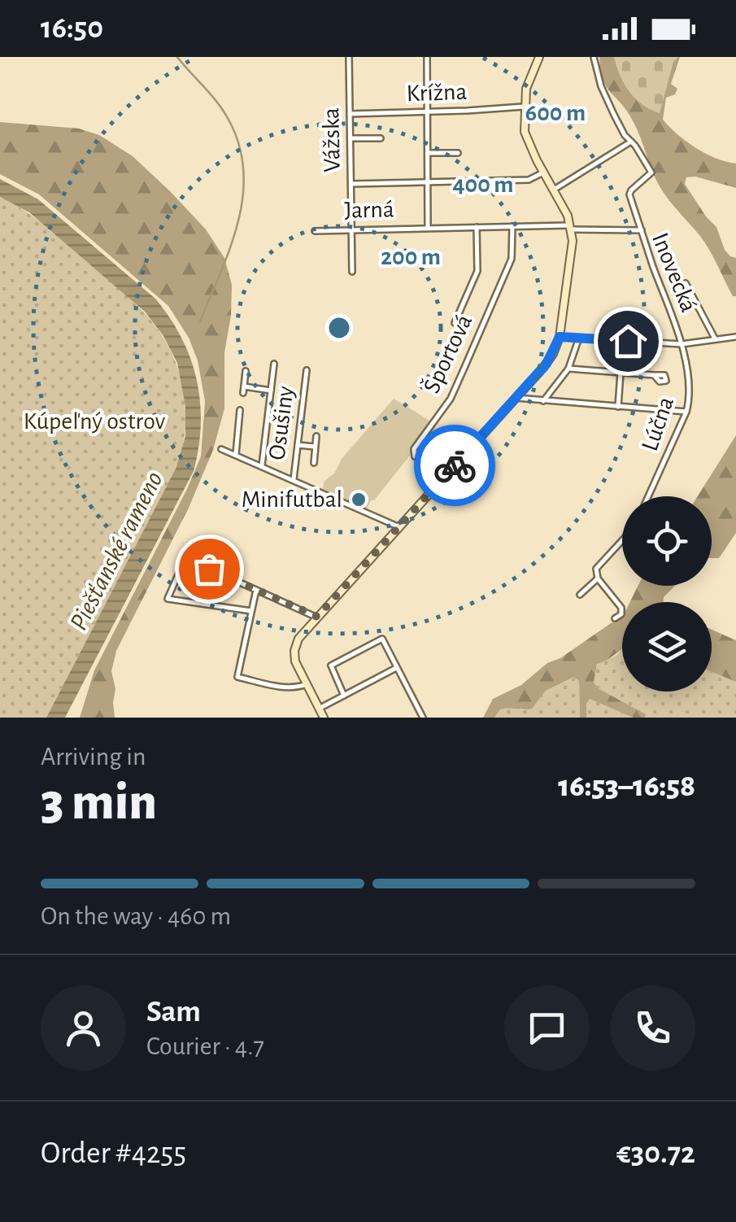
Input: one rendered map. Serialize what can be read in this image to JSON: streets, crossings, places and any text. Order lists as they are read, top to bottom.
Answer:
{
  "streets": {
    "street": [
      "Krížna",
      "Vážska",
      "Jarná",
      "Inovecká",
      "Športová",
      "Osušiny",
      "Lúčna"
    ]
  },
  "crossings": [
    ["Krížna", "Vážska"],
    ["Vážska", "Jarná"],
    ["Jarná", "Inovecká"],
    ["Jarná", "Športová"],
    ["Inovecká", "Lúčna"]
  ],
  "water": ["Piešťanské rameno"],
  "parks": ["Kúpeľný ostrov"],
  "places": ["Minifutbal"],
  "page": {
    "status": "16:50",
    "heading": ["3 min", "Arriving in", "16:53–16:58"],
    "panel": [
      "Sam",
      "Courier · 4.7",
      "Order #4255",
      "€30.72"
    ],
    "bar": "On the way · 460 m"
  },
  "rings": ["600 m", "400 m", "200 m"]
}
